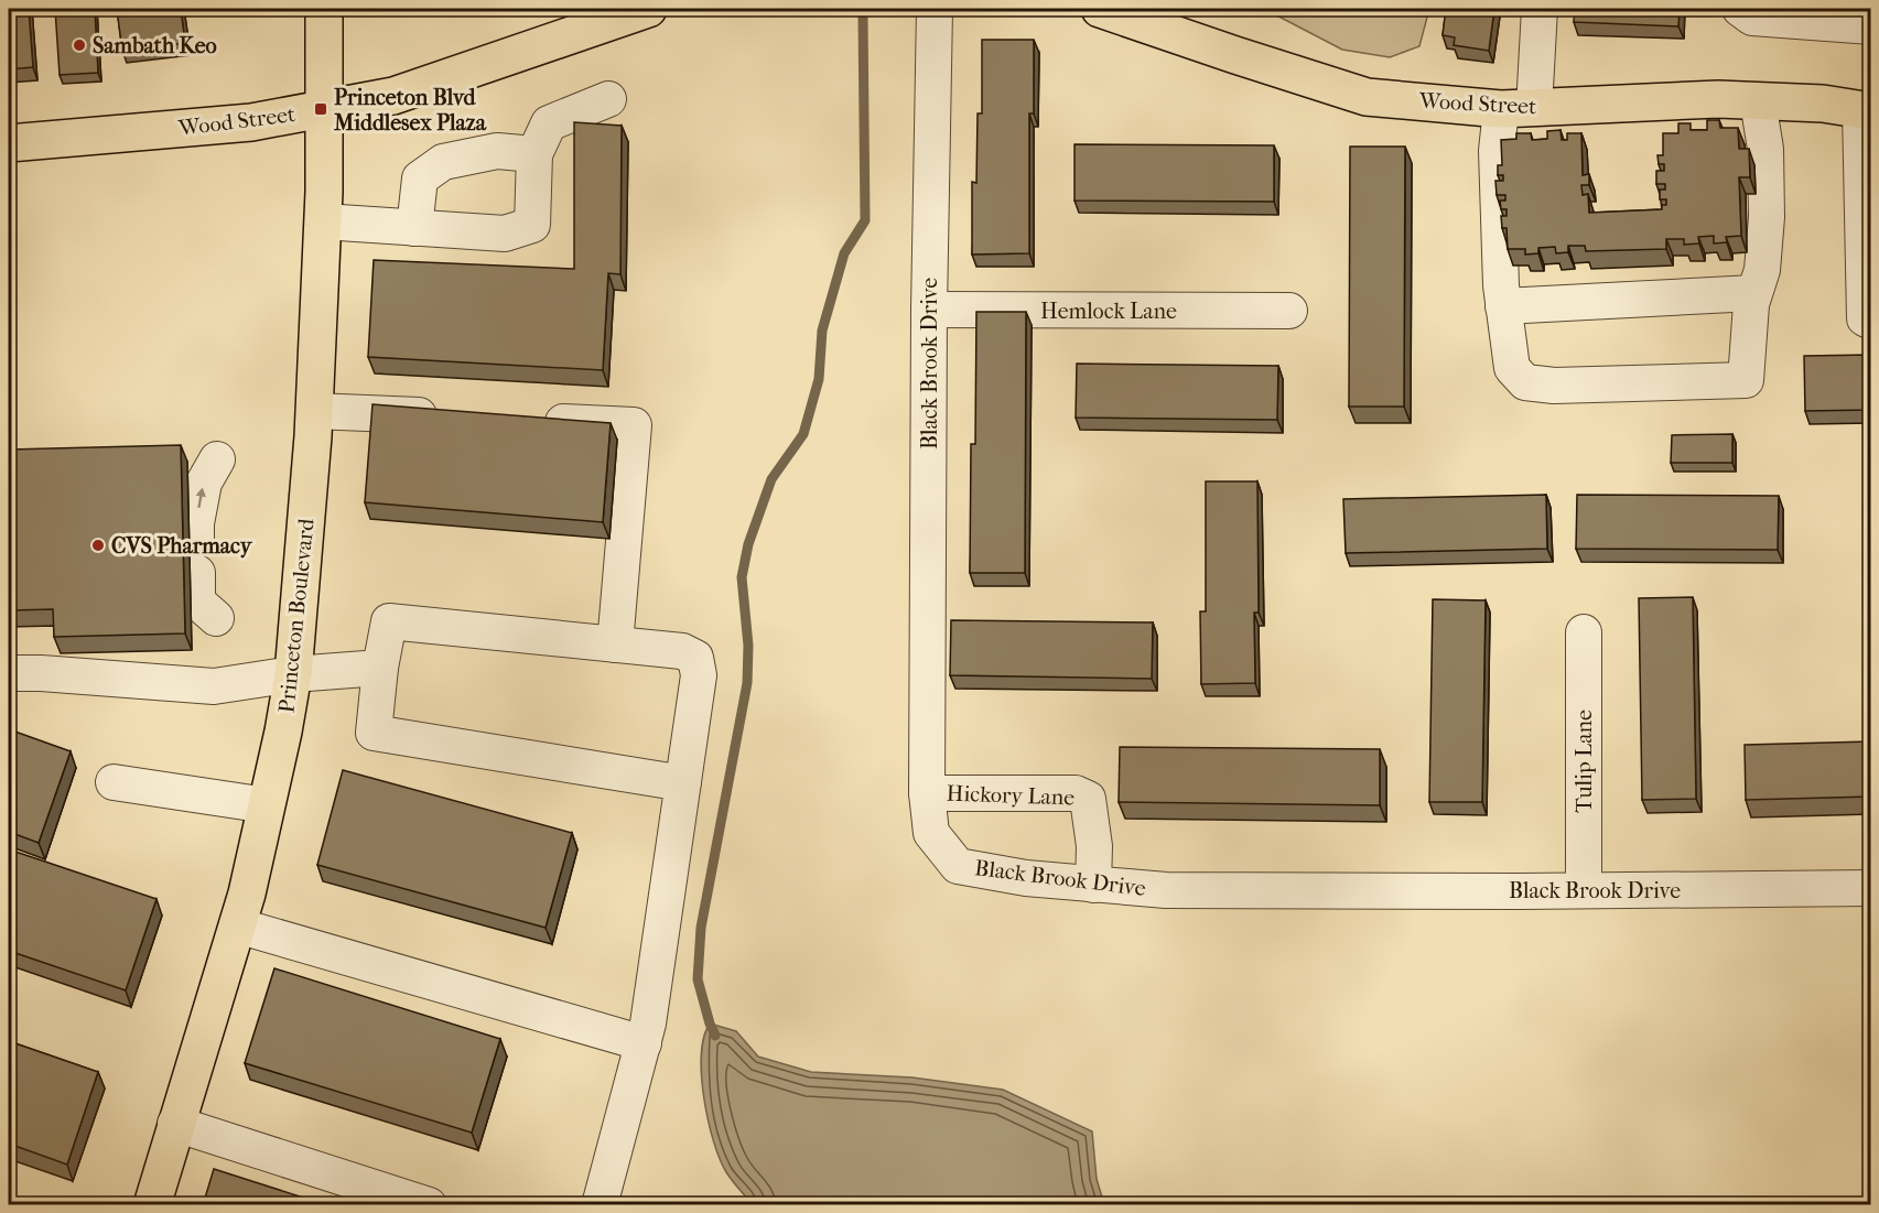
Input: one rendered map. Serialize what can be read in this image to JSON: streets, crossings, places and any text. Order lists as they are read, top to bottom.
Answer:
{
  "streets": {
    "main road": ["Wood Street", "Princeton Boulevard"],
    "street": [
      "Hemlock Lane",
      "Black Brook Drive",
      "Tulip Lane",
      "Hickory Lane"
    ]
  },
  "crossings": [
    ["Wood Street", "Princeton Boulevard"],
    ["Hemlock Lane", "Black Brook Drive"],
    ["Black Brook Drive", "Tulip Lane"],
    ["Black Brook Drive", "Hickory Lane"]
  ],
  "places": {
    "other": ["Sambath Keo", "CVS Pharmacy"],
    "transit": ["Princeton Blvd Middlesex Plaza"]
  }
}
